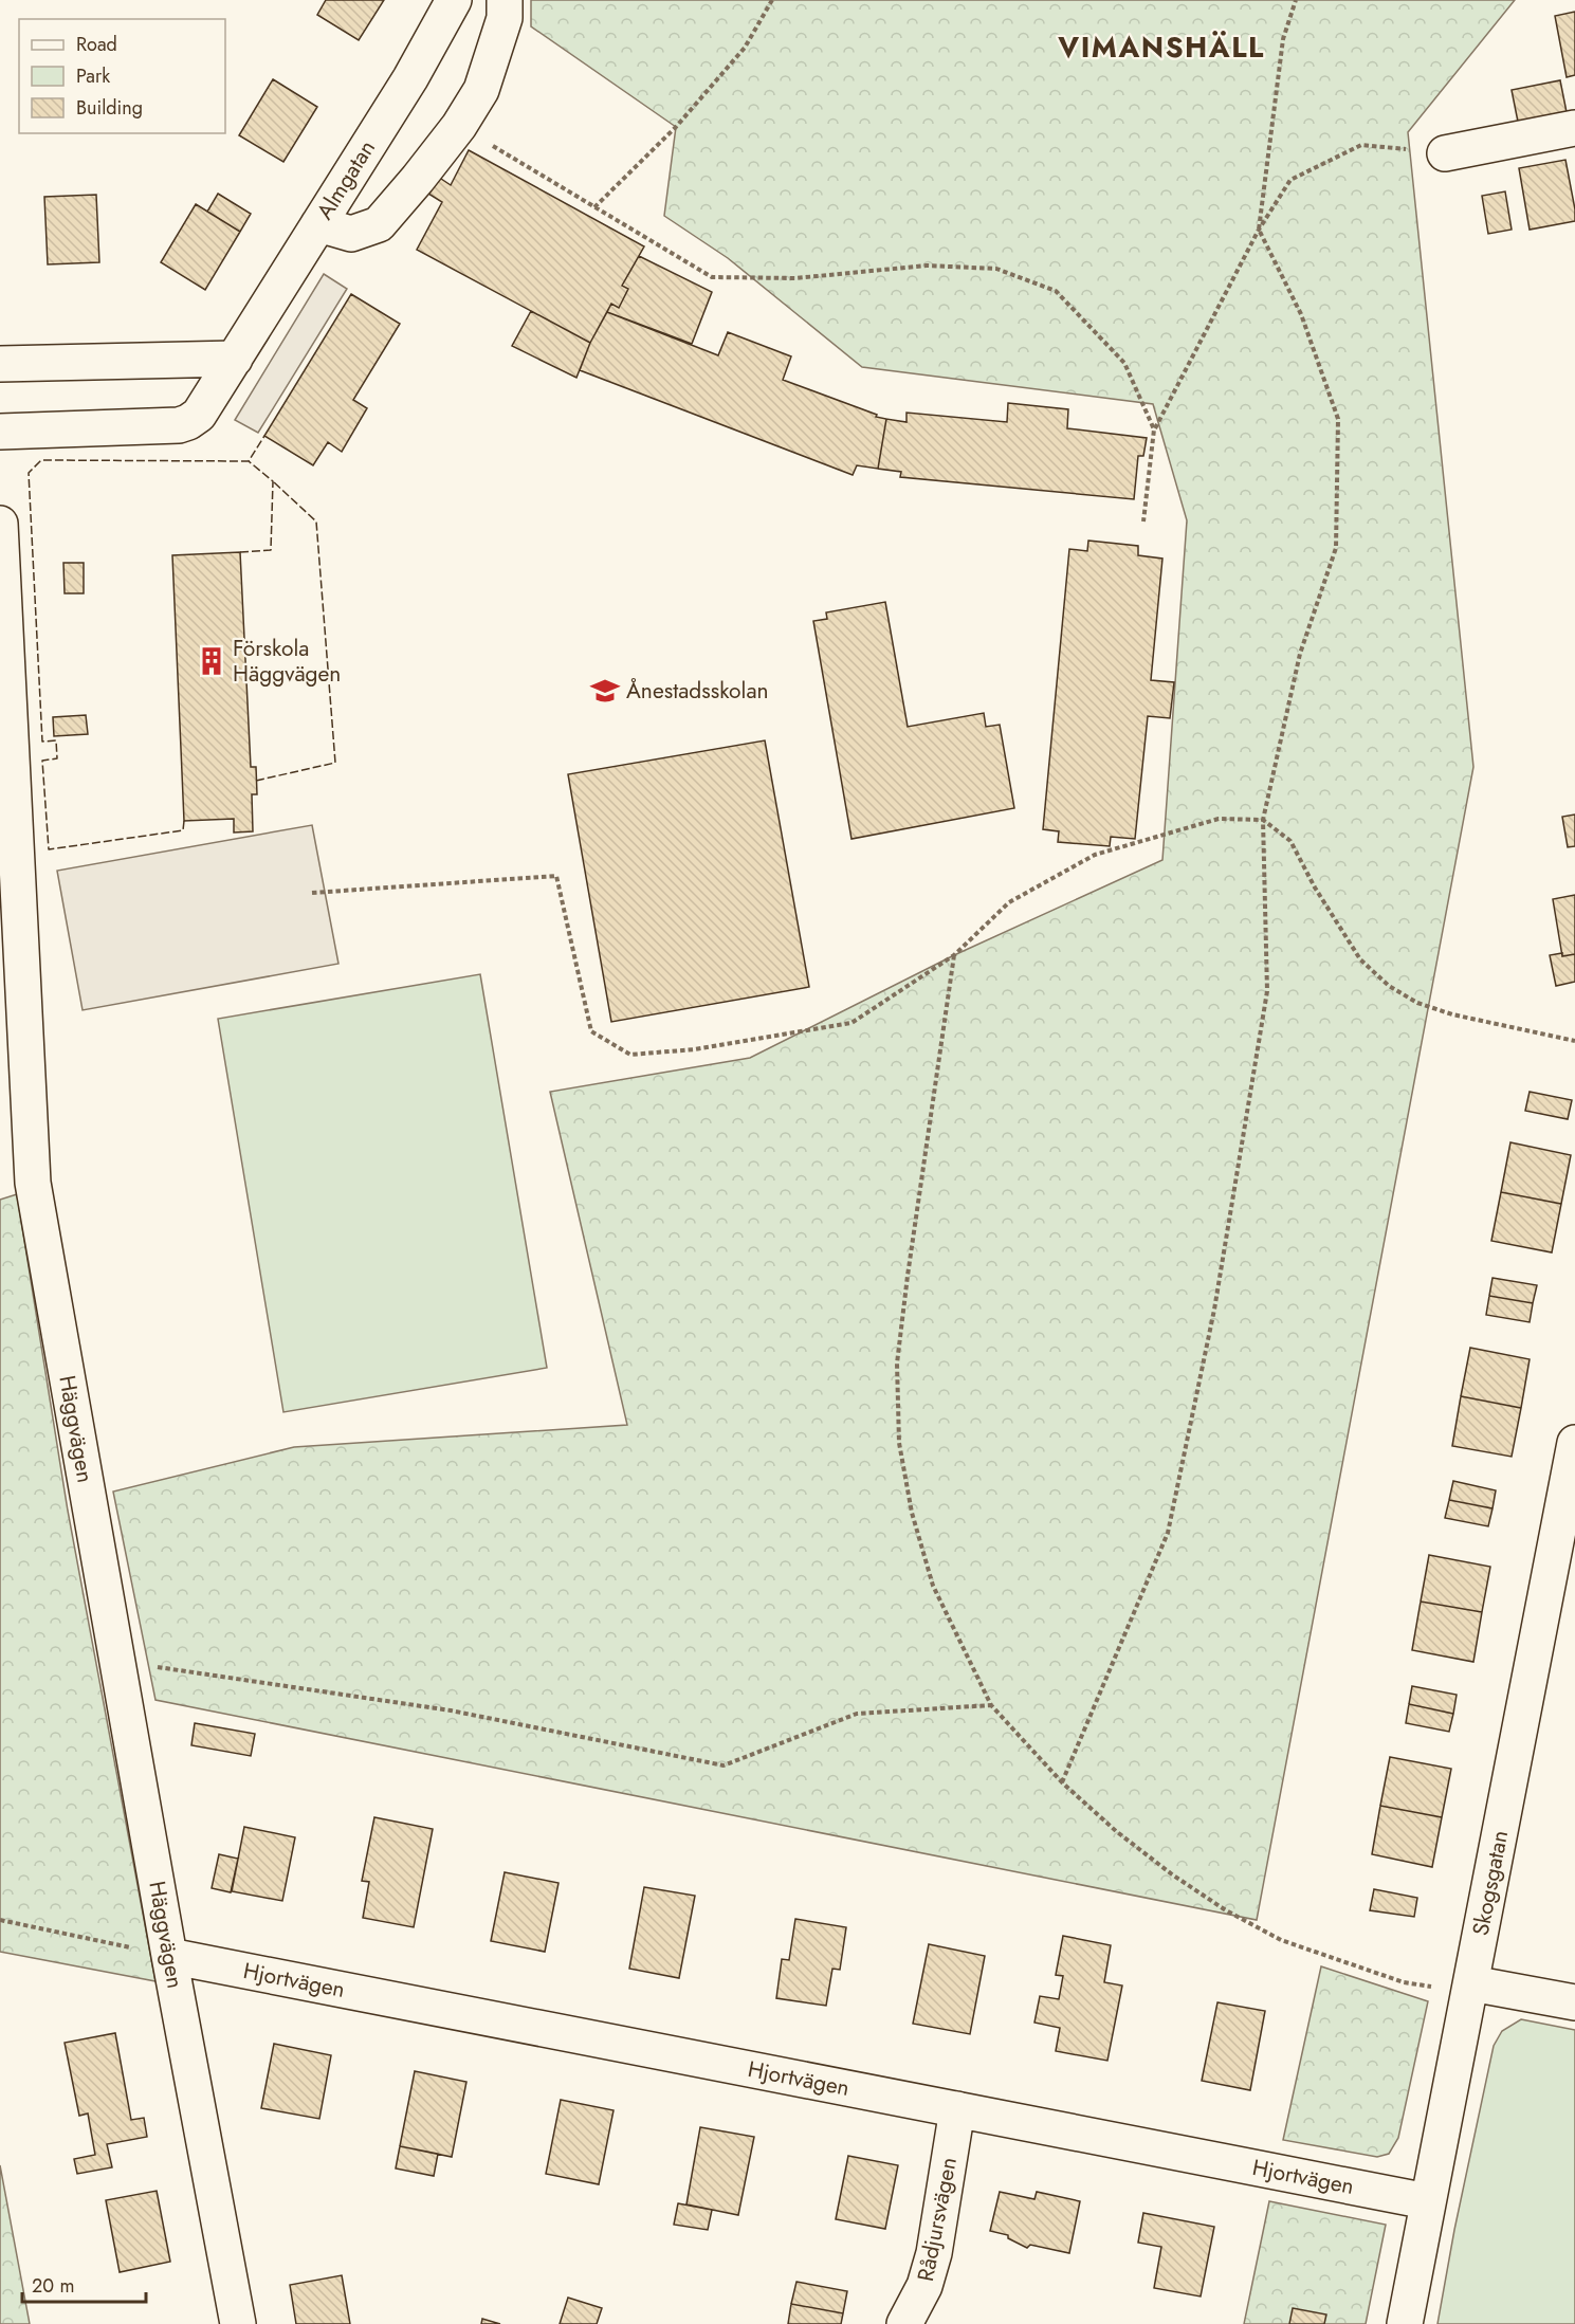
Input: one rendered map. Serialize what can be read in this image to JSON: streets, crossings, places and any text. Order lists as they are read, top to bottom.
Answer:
{
  "streets": {
    "street": [
      "Almgatan",
      "Häggvägen",
      "Skogsgatan",
      "Hjortvägen",
      "Rådjursvägen"
    ]
  },
  "crossings": [
    ["Häggvägen", "Hjortvägen"],
    ["Skogsgatan", "Hjortvägen"],
    ["Hjortvägen", "Rådjursvägen"]
  ],
  "districts": ["VIMANSHÄLL"],
  "places": {
    "building": ["Förskola Häggvägen"],
    "school or university": ["Ånestadsskolan"]
  },
  "legend": ["Road", "Park", "Building"],
  "scale_bar": "20 m"
}
